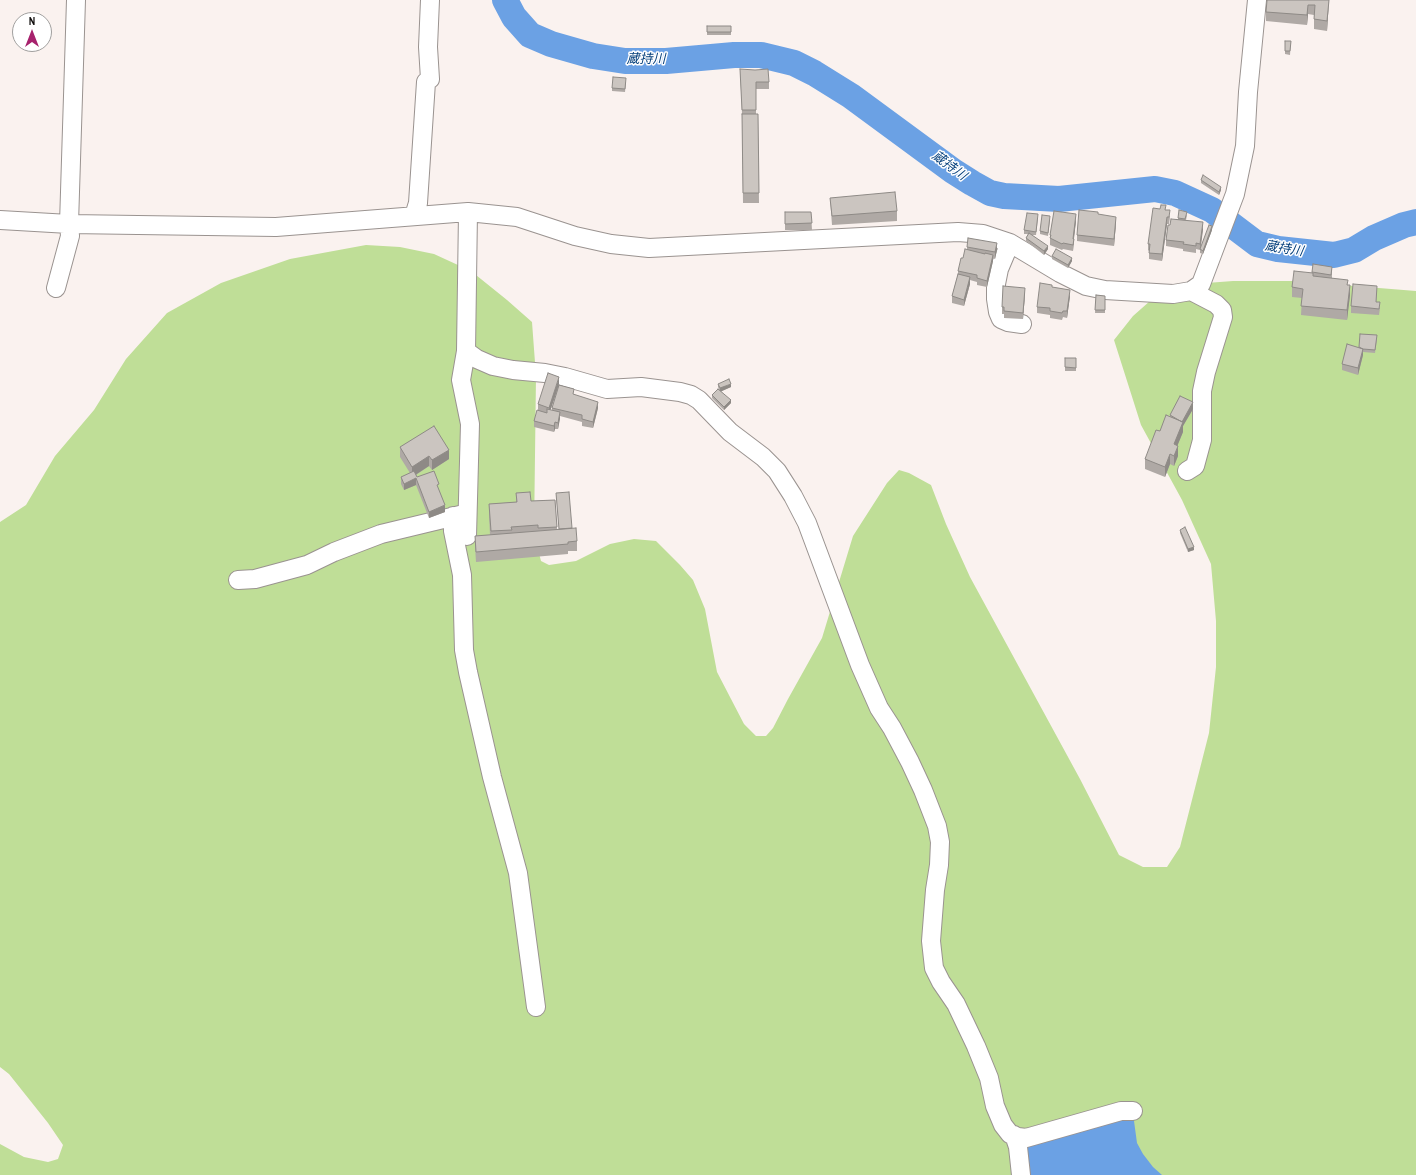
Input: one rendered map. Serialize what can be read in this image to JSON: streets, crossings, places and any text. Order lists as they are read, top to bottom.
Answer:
{
  "water": ["蔵持川"],
  "north": "top"
}
